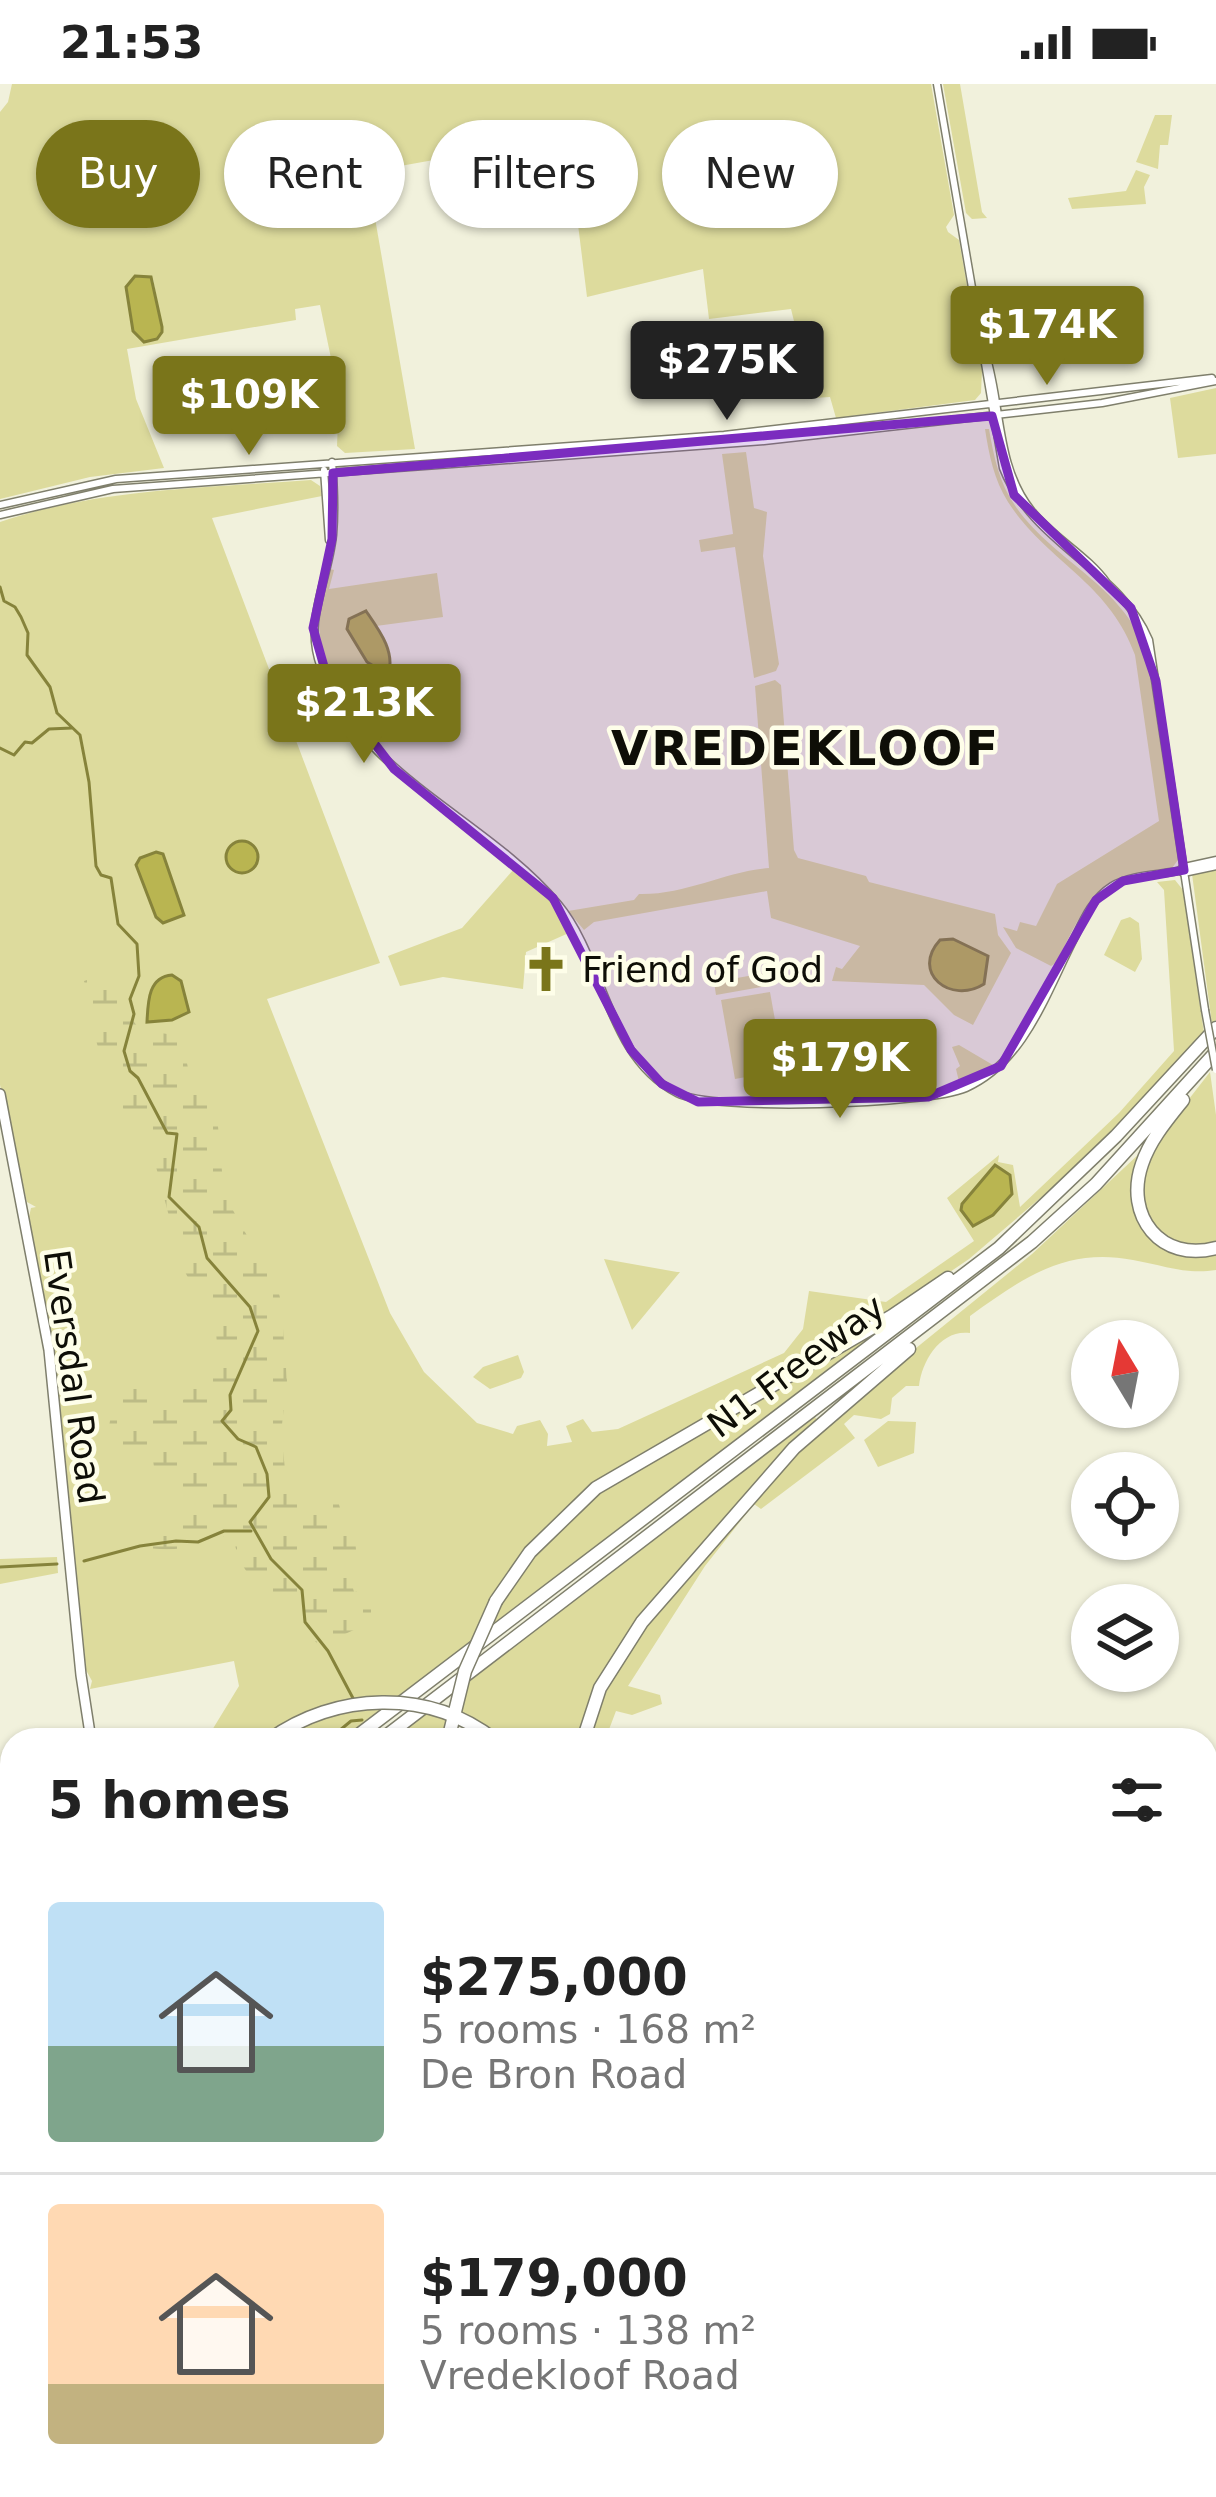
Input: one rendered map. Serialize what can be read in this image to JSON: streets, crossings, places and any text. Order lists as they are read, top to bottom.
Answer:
{
  "streets": {
    "highway": ["N1 Freeway"],
    "main road": ["Eversdal Road"]
  },
  "districts": ["VREDEKLOOF"],
  "places": {
    "church": ["Friend of God"]
  },
  "north": "top",
  "page": {
    "status": "21:53",
    "chip": [
      "Buy",
      "Rent",
      "Filters",
      "New"
    ],
    "price": [
      "$174K",
      "$275K",
      "$109K",
      "$213K",
      "$179K"
    ],
    "heading": "5 homes",
    "list": [
      {
        "name": "$275,000",
        "note": "5 rooms · 168 m² · De Bron Road"
      },
      {
        "name": "$179,000",
        "note": "5 rooms · 138 m² · Vredekloof Road"
      }
    ]
  }
}
